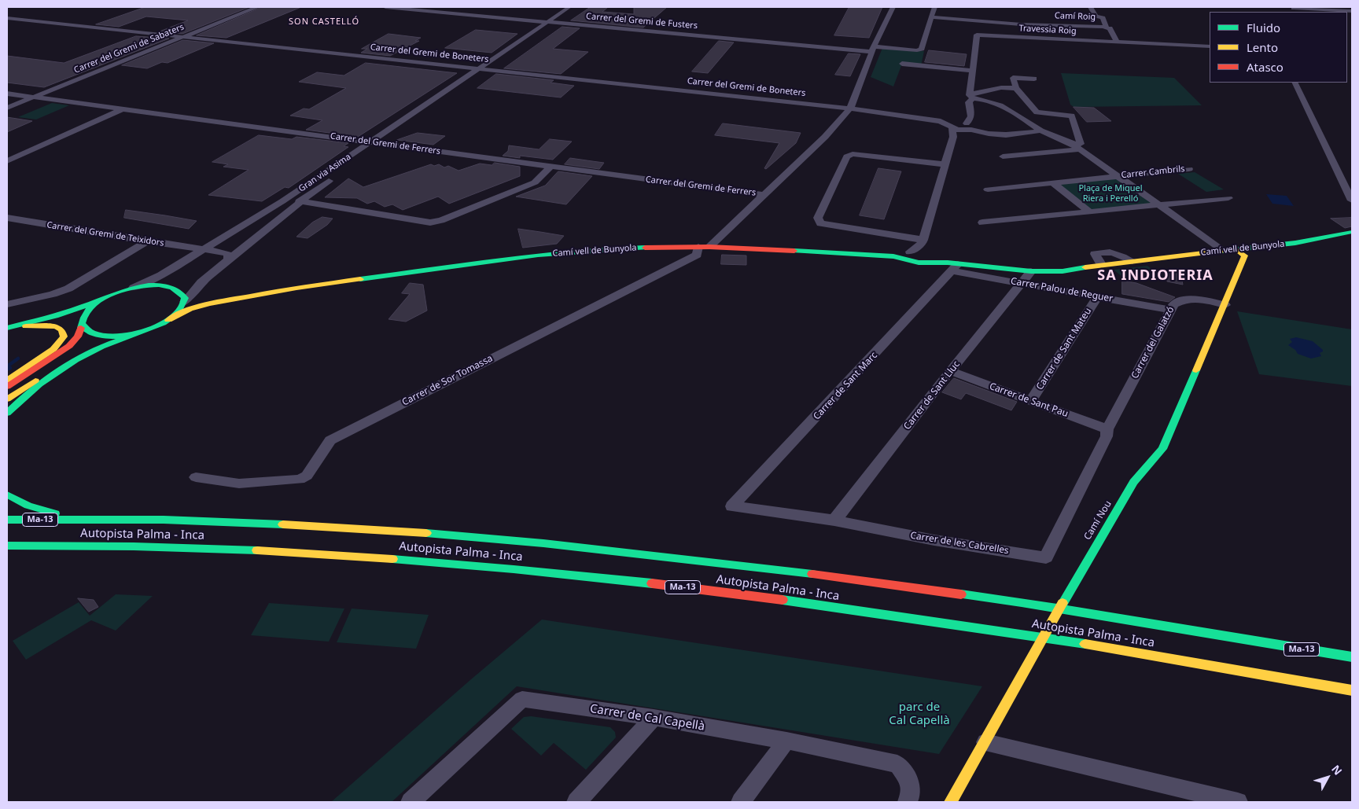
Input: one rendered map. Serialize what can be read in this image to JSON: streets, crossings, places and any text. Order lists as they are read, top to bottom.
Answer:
{
  "streets": {
    "main road": [
      "Camí vell de Bunyola",
      "Ma-13",
      "Camí Nou",
      "Autopista Palma - Inca"
    ],
    "street": [
      "Camí Roig",
      "Carrer del Gremi de Fusters",
      "Travessia Roig",
      "Carrer del Gremi de Sabaters",
      "Carrer del Gremi de Boneters",
      "Carrer del Gremi de Ferrers",
      "Carrer Cambrils",
      "Gran via Asima",
      "Carrer del Gremi de Teixidors",
      "Carrer Palou de Reguer",
      "Carrer del Galatzó",
      "Carrer de Sant Mateu",
      "Carrer de Sor Tomassa",
      "Carrer de Sant Marc",
      "Carrer de Sant Lluc",
      "Carrer de Sant Pau",
      "Carrer de les Cabrelles",
      "Carrer de Cal Capellà"
    ]
  },
  "crossings": [
    ["Camí Roig", "Travessia Roig"],
    ["Carrer del Gremi de Fusters", "Gran via Asima"],
    ["Carrer del Gremi de Sabaters", "Carrer del Gremi de Boneters"],
    ["Carrer del Gremi de Sabaters", "Carrer del Gremi de Ferrers"],
    ["Carrer del Gremi de Boneters", "Gran via Asima"],
    ["Carrer del Gremi de Ferrers", "Gran via Asima"],
    ["Gran via Asima", "Carrer del Gremi de Teixidors"],
    ["Camí vell de Bunyola", "Carrer Palou de Reguer"],
    ["Camí vell de Bunyola", "Carrer de Sor Tomassa"],
    ["Camí vell de Bunyola", "Carrer de Sant Marc"],
    ["Camí vell de Bunyola", "Carrer de Sant Lluc"],
    ["Camí vell de Bunyola", "Camí Nou"],
    ["Carrer Palou de Reguer", "Carrer del Galatzó"],
    ["Carrer Palou de Reguer", "Carrer de Sant Mateu"],
    ["Carrer Palou de Reguer", "Carrer de Sant Marc"],
    ["Carrer Palou de Reguer", "Carrer de Sant Lluc"],
    ["Carrer del Galatzó", "Carrer de Sant Pau"],
    ["Carrer del Galatzó", "Camí Nou"],
    ["Carrer del Galatzó", "Carrer de les Cabrelles"],
    ["Carrer de Sant Mateu", "Carrer de Sant Pau"],
    ["Carrer de Sant Marc", "Carrer de les Cabrelles"],
    ["Carrer de Sant Lluc", "Carrer de Sant Pau"],
    ["Carrer de Sant Lluc", "Carrer de les Cabrelles"],
    ["Carrer de Sant Pau", "Carrer de les Cabrelles"]
  ],
  "districts": ["SON CASTELLÓ", "SA INDIOTERIA"],
  "parks": ["Plaça de Miquel Riera i Perelló", "parc de Cal Capellà"],
  "legend": ["Fluido", "Lento", "Atasco"],
  "north": "top right"
}
